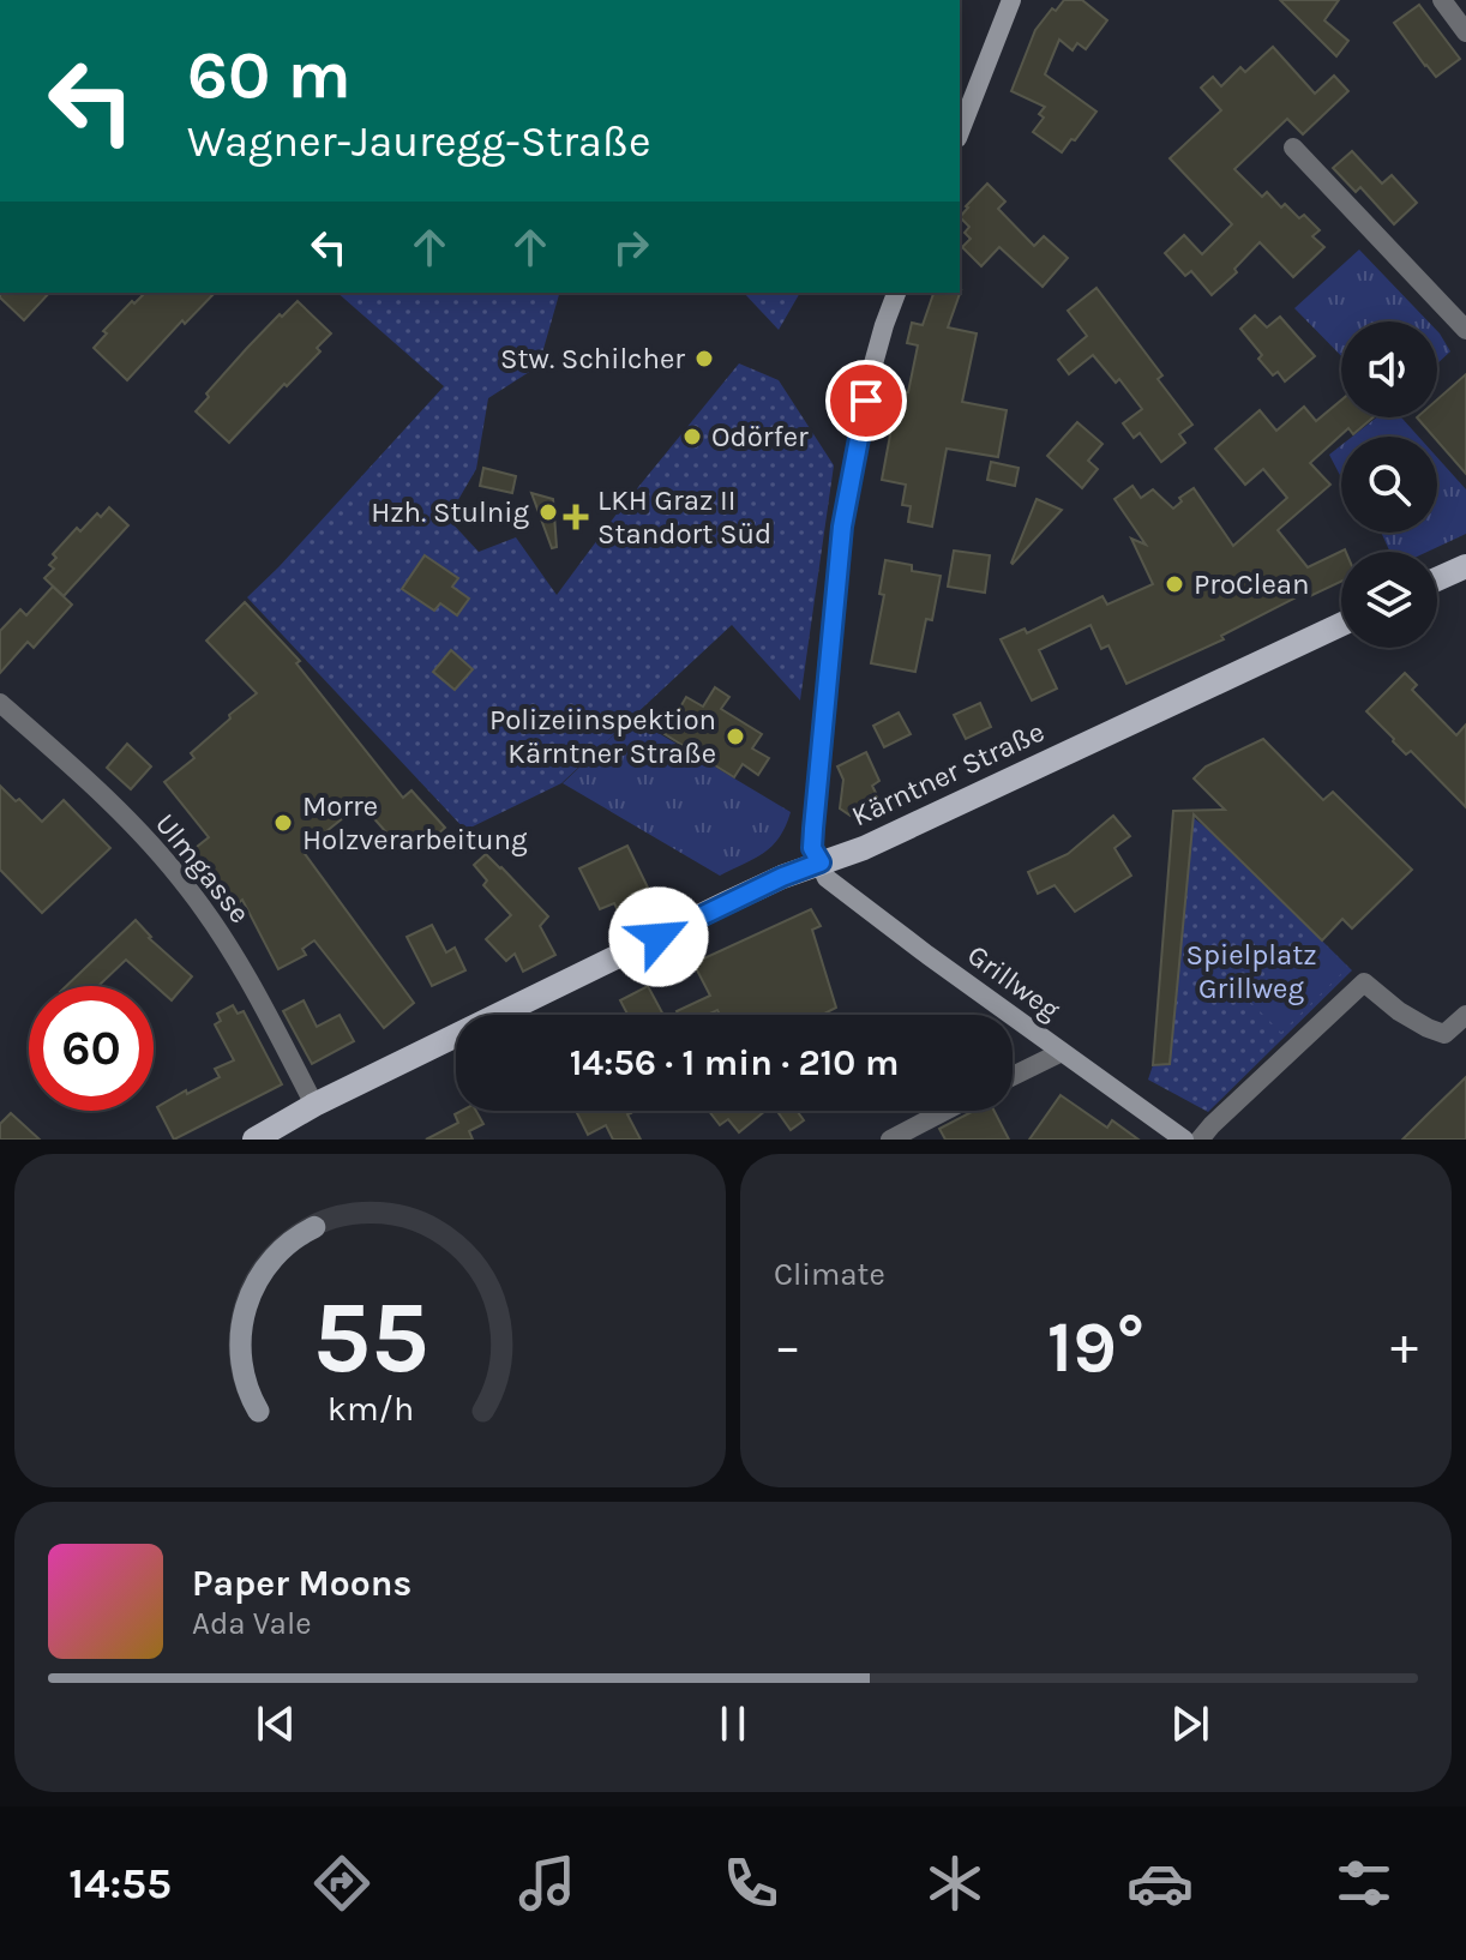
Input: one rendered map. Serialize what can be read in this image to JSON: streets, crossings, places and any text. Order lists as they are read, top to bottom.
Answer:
{
  "streets": {
    "main road": ["Kärntner Straße", "Grillweg"],
    "street": ["Ulmgasse"]
  },
  "crossings": [
    ["Kärntner Straße", "Ulmgasse"],
    ["Kärntner Straße", "Grillweg"]
  ],
  "parks": ["Spielplatz Grillweg"],
  "places": {
    "other": [
      "Stw. Schilcher",
      "Odörfer",
      "Hzh. Stulnig",
      "ProClean",
      "Polizeiinspektion Kärntner Straße",
      "Morre Holzverarbeitung"
    ],
    "health": ["LKH Graz II Standort Süd"]
  },
  "page": {
    "turn": ["60 m", "Wagner-Jauregg-Straße"],
    "limit": "60",
    "trip": "14:56 · 1 min · 210 m",
    "tile": "Climate",
    "heat": ["−", "19°", "+"],
    "song": ["Paper Moons", "Ada Vale"],
    "tabs": "14:55",
    "gauge": ["55", "km/h"]
  }
}
